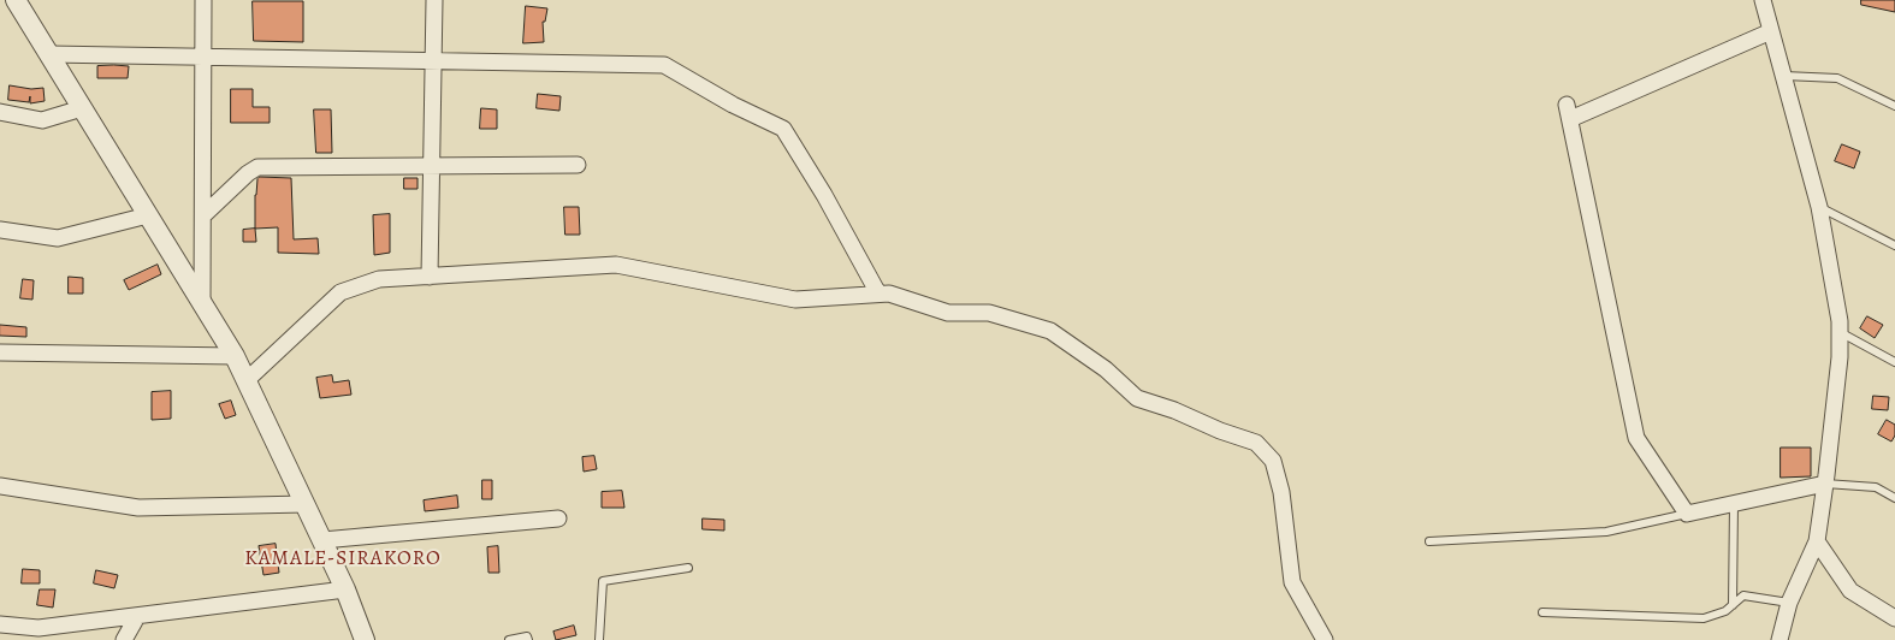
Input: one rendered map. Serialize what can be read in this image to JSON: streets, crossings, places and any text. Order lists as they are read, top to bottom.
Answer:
{
  "districts": ["KAMALE-SIRAKORO"]
}
